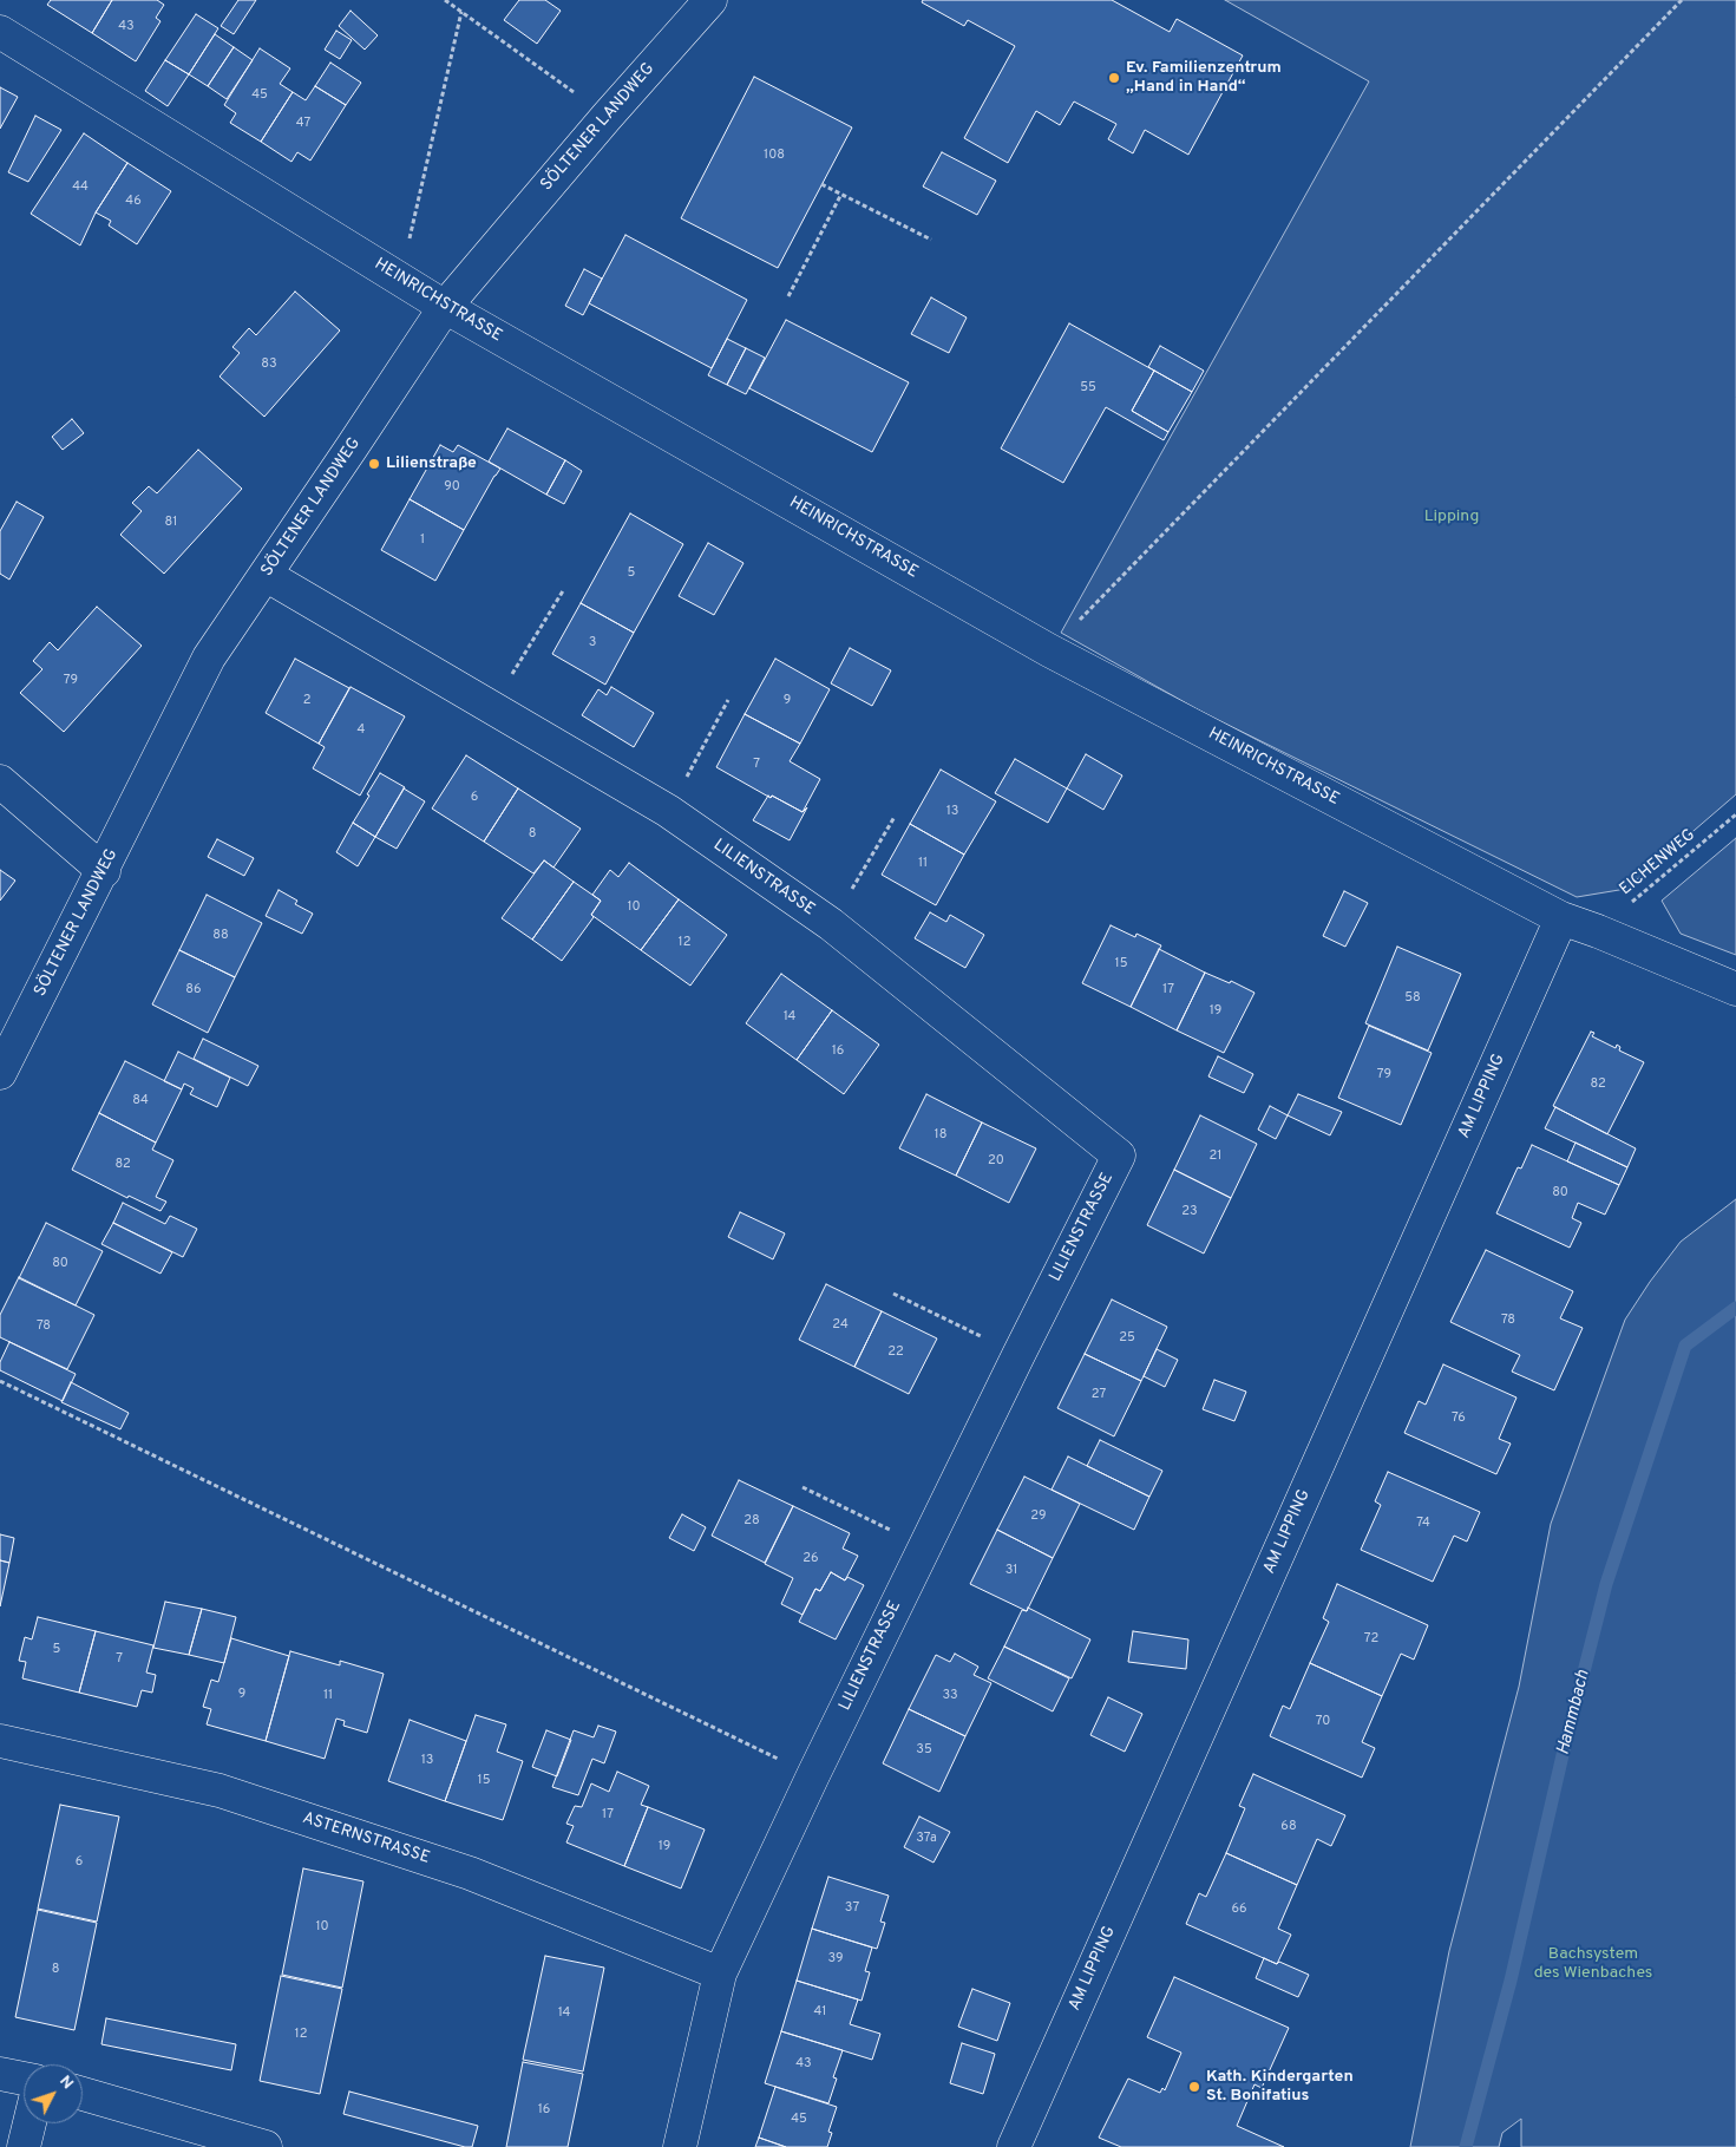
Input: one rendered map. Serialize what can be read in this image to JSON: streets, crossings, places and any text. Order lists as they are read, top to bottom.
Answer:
{
  "streets": {
    "street": [
      "SÖLTENER LANDWEG",
      "HEINRICHSTRASSE",
      "LILIENSTRASSE",
      "AM LIPPING",
      "ASTERNSTRASSE"
    ],
    "path": ["EICHENWEG"]
  },
  "crossings": [
    ["SÖLTENER LANDWEG", "HEINRICHSTRASSE"],
    ["SÖLTENER LANDWEG", "LILIENSTRASSE"],
    ["HEINRICHSTRASSE", "EICHENWEG"],
    ["HEINRICHSTRASSE", "AM LIPPING"],
    ["LILIENSTRASSE", "ASTERNSTRASSE"]
  ],
  "water": ["Hammbach"],
  "parks": ["Lipping", "Bachsystem des Wienbaches"],
  "places": ["Ev. Familienzentrum „Hand in Hand“", "Lilienstraße", "Kath. Kindergarten St. Bonifatius"],
  "house_numbers": [
    "43",
    "45",
    "47",
    "108",
    "44",
    "46",
    "83",
    "55",
    "90",
    "81",
    "1",
    "5",
    "3",
    "79",
    "2",
    "9",
    "4",
    "7",
    "6",
    "13",
    "8",
    "11",
    "10",
    "88",
    "12",
    "15",
    "86",
    "17",
    "58",
    "19",
    "14",
    "16",
    "79",
    "82",
    "84",
    "18",
    "21",
    "20",
    "82",
    "80",
    "23",
    "80",
    "78",
    "24",
    "78",
    "25",
    "22",
    "27",
    "76",
    "29",
    "28",
    "74",
    "26",
    "31",
    "72",
    "5",
    "7",
    "9",
    "11",
    "33",
    "70",
    "35",
    "13",
    "15",
    "17",
    "68",
    "37a",
    "19",
    "6",
    "37",
    "66",
    "10",
    "39",
    "8",
    "41",
    "14",
    "12",
    "43",
    "16",
    "45"
  ],
  "north": "top right"
}
